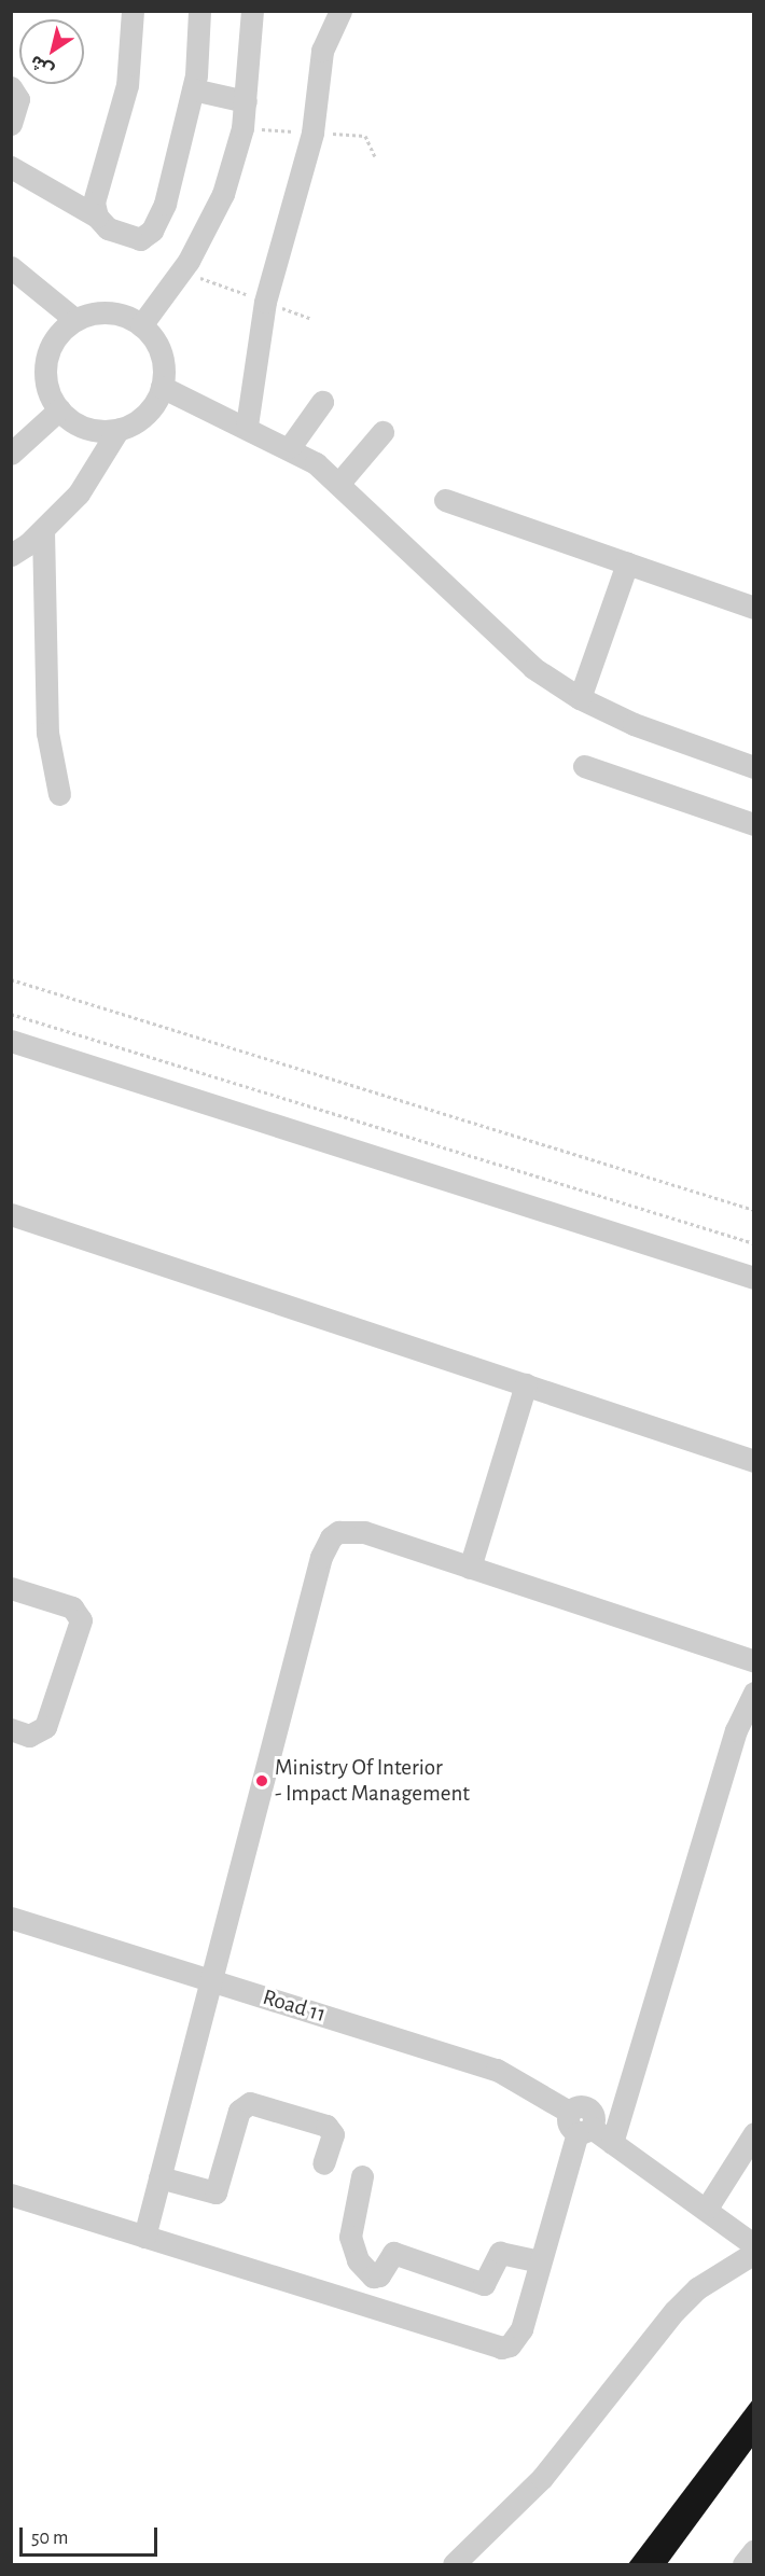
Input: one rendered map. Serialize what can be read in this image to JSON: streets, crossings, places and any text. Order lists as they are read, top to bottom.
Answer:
{
  "streets": {
    "street": ["Road 11"]
  },
  "places": ["Ministry Of Interior - Impact Management"],
  "scale_bar": "50 m",
  "north": "bottom left"
}
